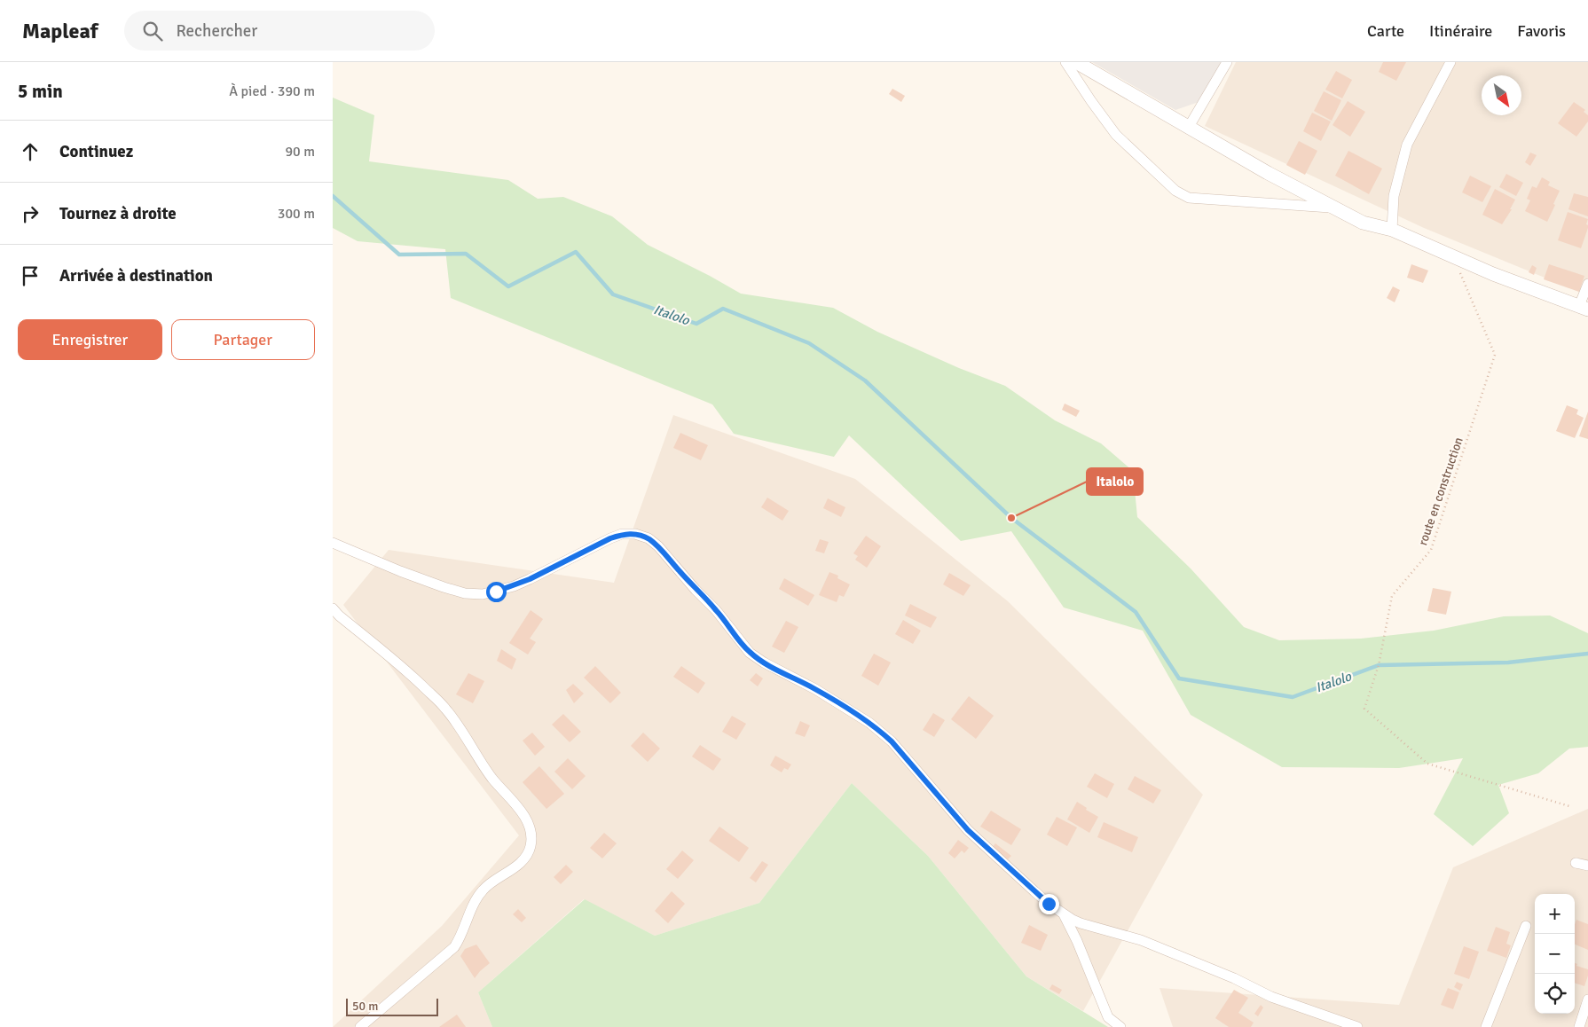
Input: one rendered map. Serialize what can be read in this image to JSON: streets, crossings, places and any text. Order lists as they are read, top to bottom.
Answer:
{
  "streets": {
    "path": ["route en construction"]
  },
  "water": ["Italolo"],
  "places": ["Italolo"],
  "scale_bar": "50 m",
  "north": "bottom right",
  "page": {
    "header": "Mapleaf",
    "search": "Rechercher",
    "nav": ["Carte", "Itinéraire", "Favoris"],
    "heading": ["5 min", "À pied · 390 m"],
    "list": [
      ["Continuez", "90 m"],
      ["Tournez à droite", "300 m"],
      "Arrivée à destination"
    ],
    "buttons": ["Enregistrer", "Partager"],
    "map_buttons": ["+", "−"],
    "scale": "50 m"
  }
}
